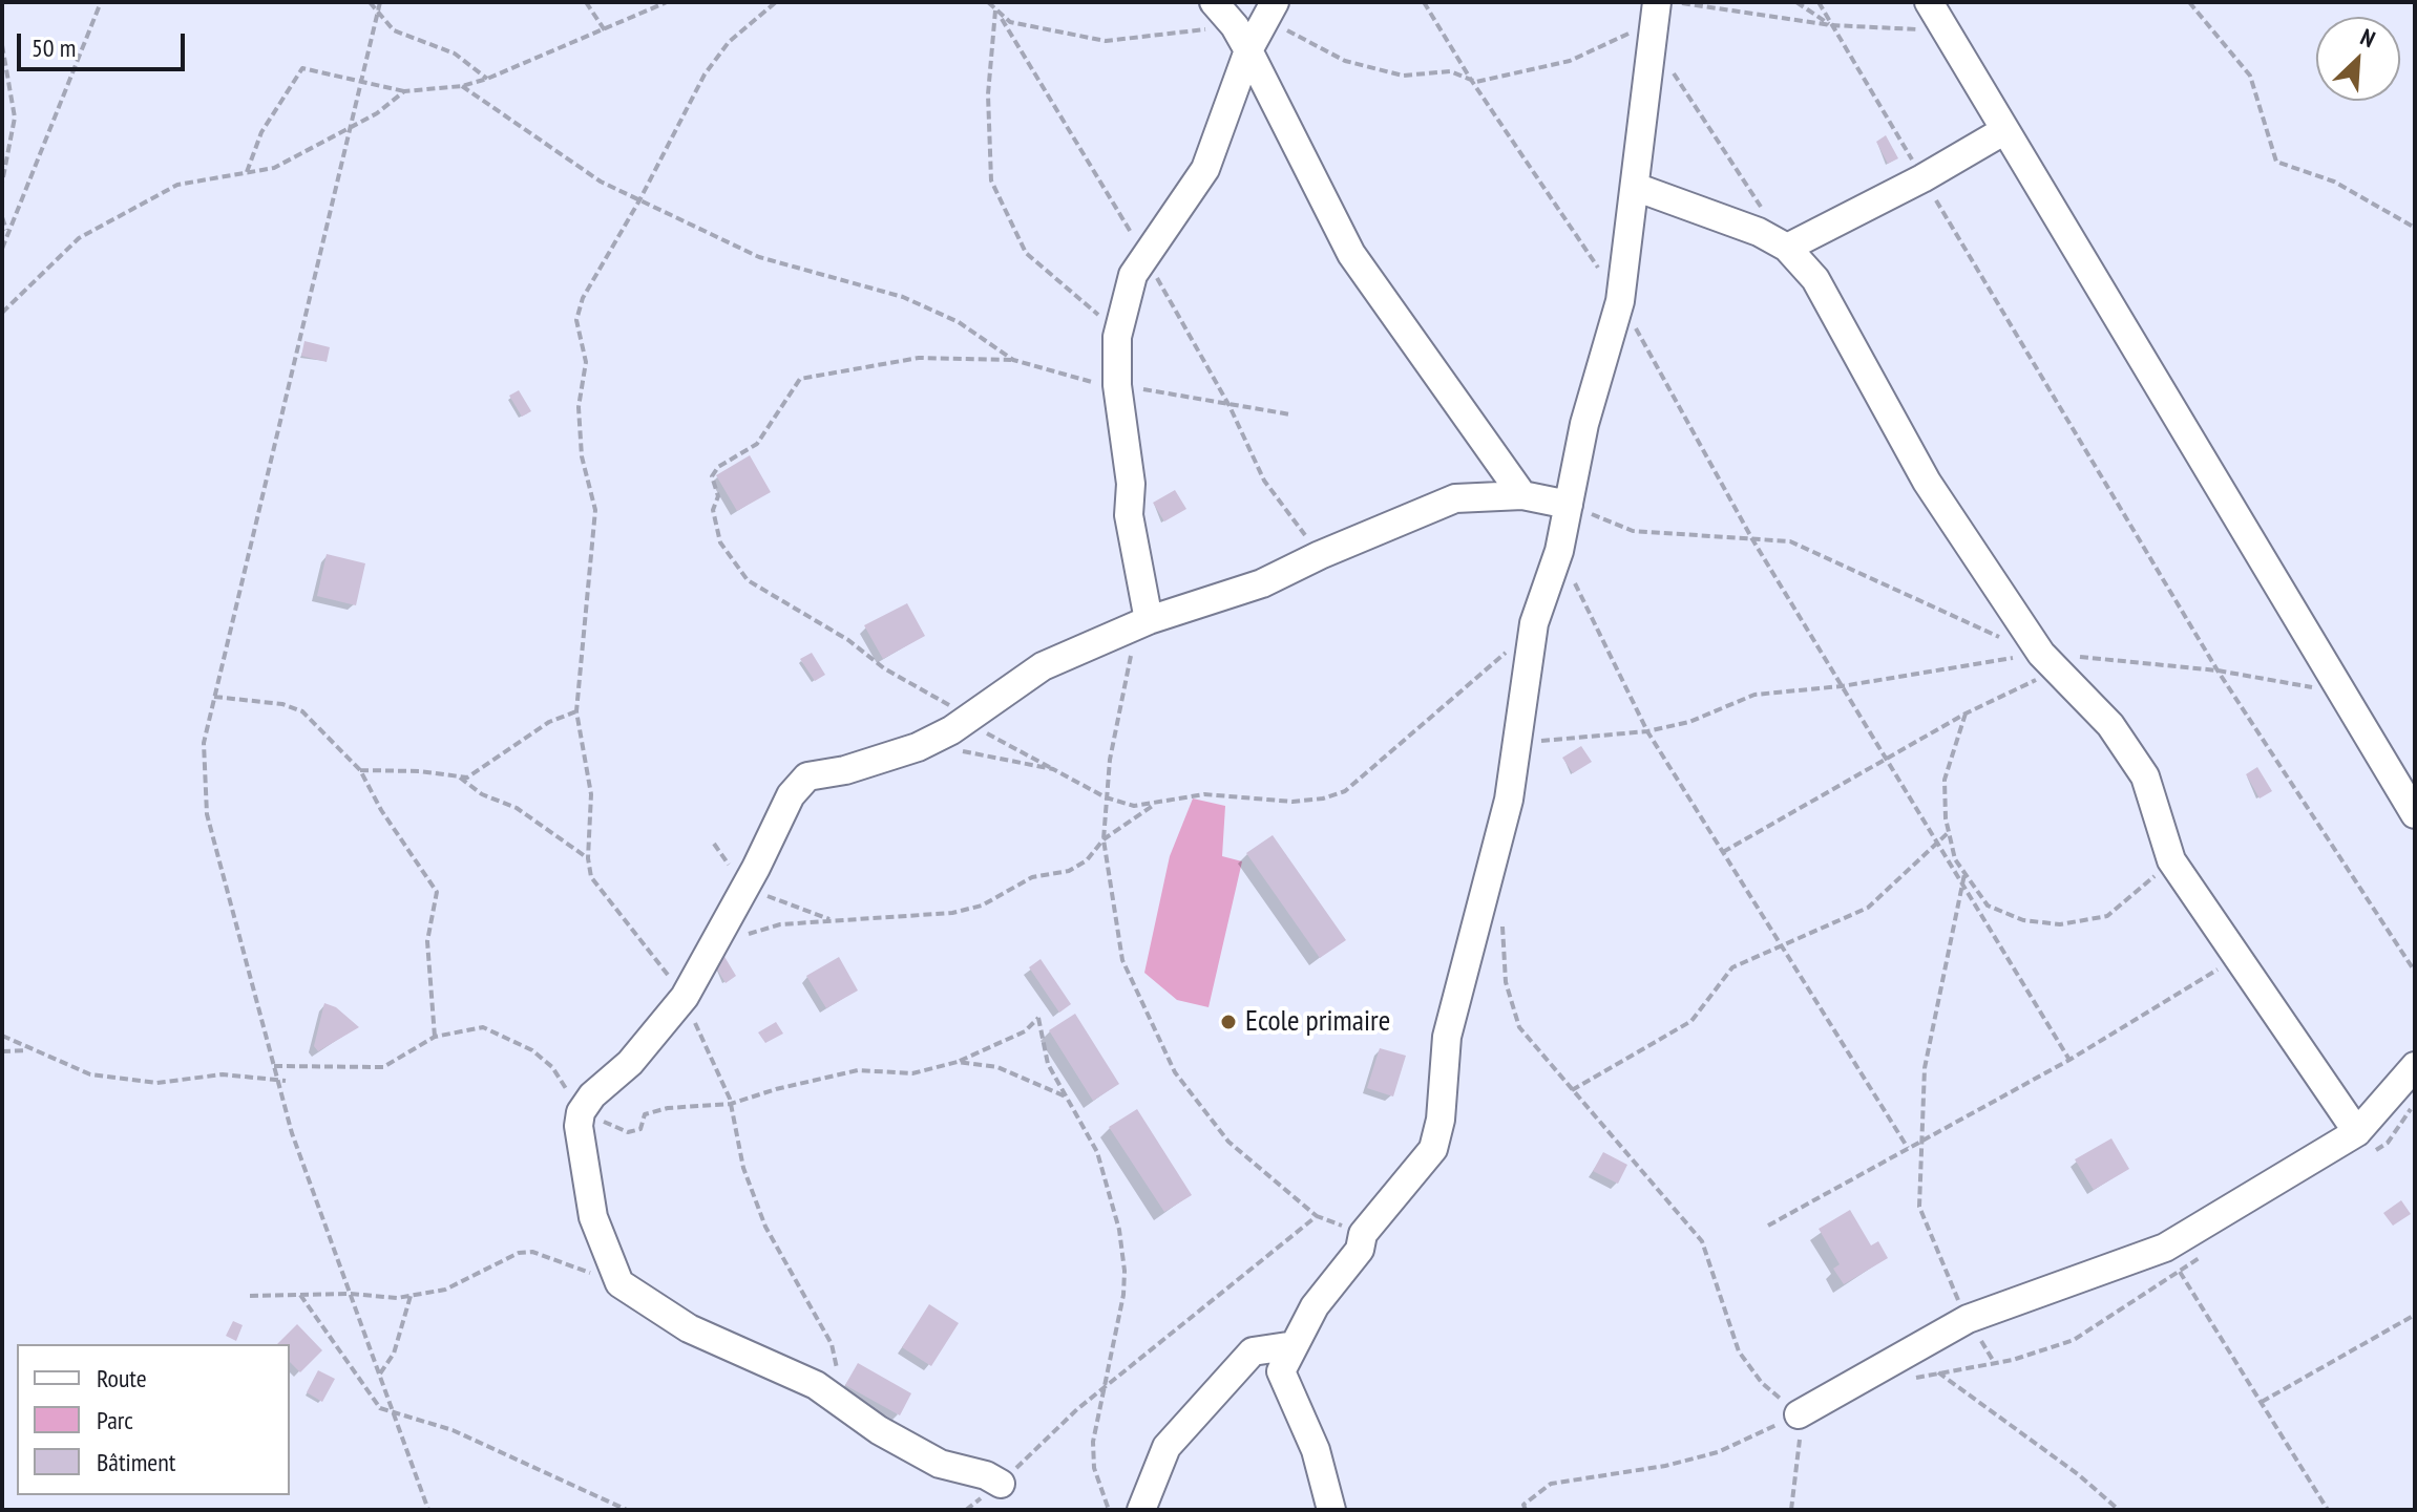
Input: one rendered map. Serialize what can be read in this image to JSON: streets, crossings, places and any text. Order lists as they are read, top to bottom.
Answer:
{
  "places": ["Ecole primaire"],
  "legend": ["Route", "Parc", "Bâtiment"],
  "scale_bar": "50 m",
  "north": "top right"
}
